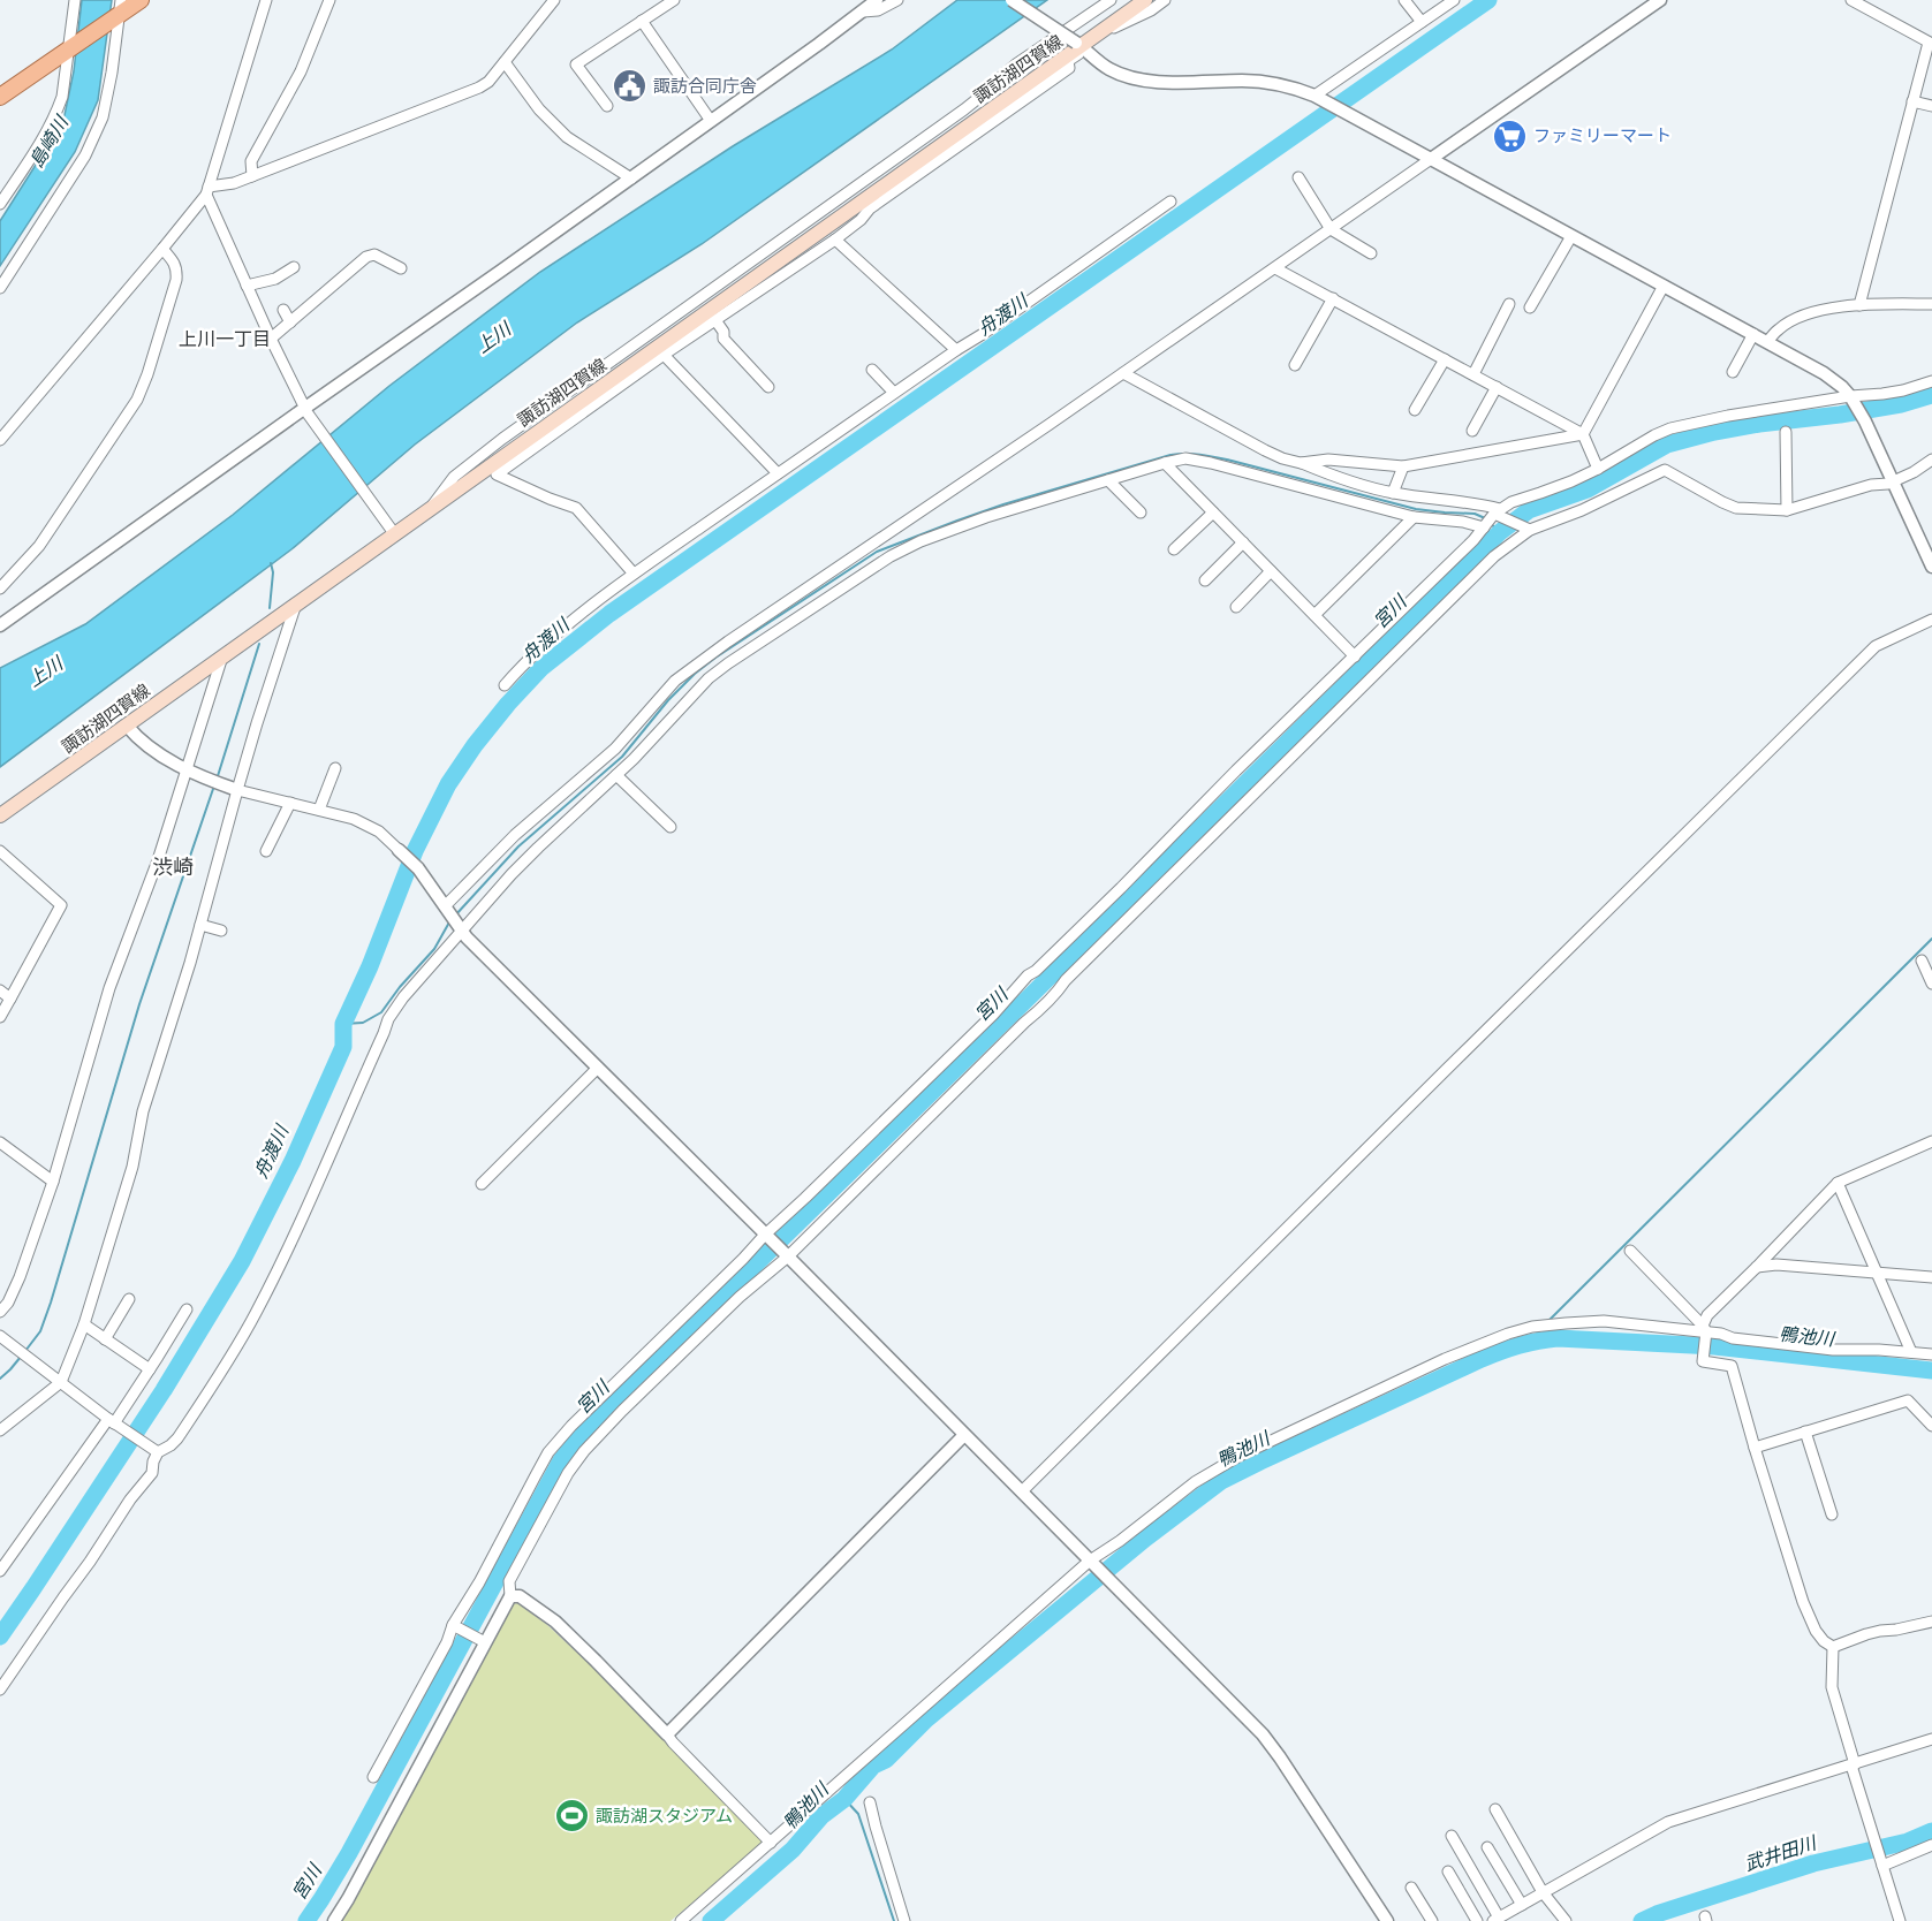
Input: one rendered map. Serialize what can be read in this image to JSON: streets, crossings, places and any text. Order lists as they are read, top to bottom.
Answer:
{
  "streets": {
    "main road": ["諏訪湖四賀線"]
  },
  "districts": ["上川一丁目", "渋崎"],
  "water": [
    "島崎川",
    "舟渡川",
    "上川",
    "宮川",
    "鴨池川",
    "武井田川"
  ],
  "places": {
    "public building": ["諏訪合同庁舎"],
    "supermarket": ["ファミリーマート"],
    "sports": ["諏訪湖スタジアム"]
  }
}
